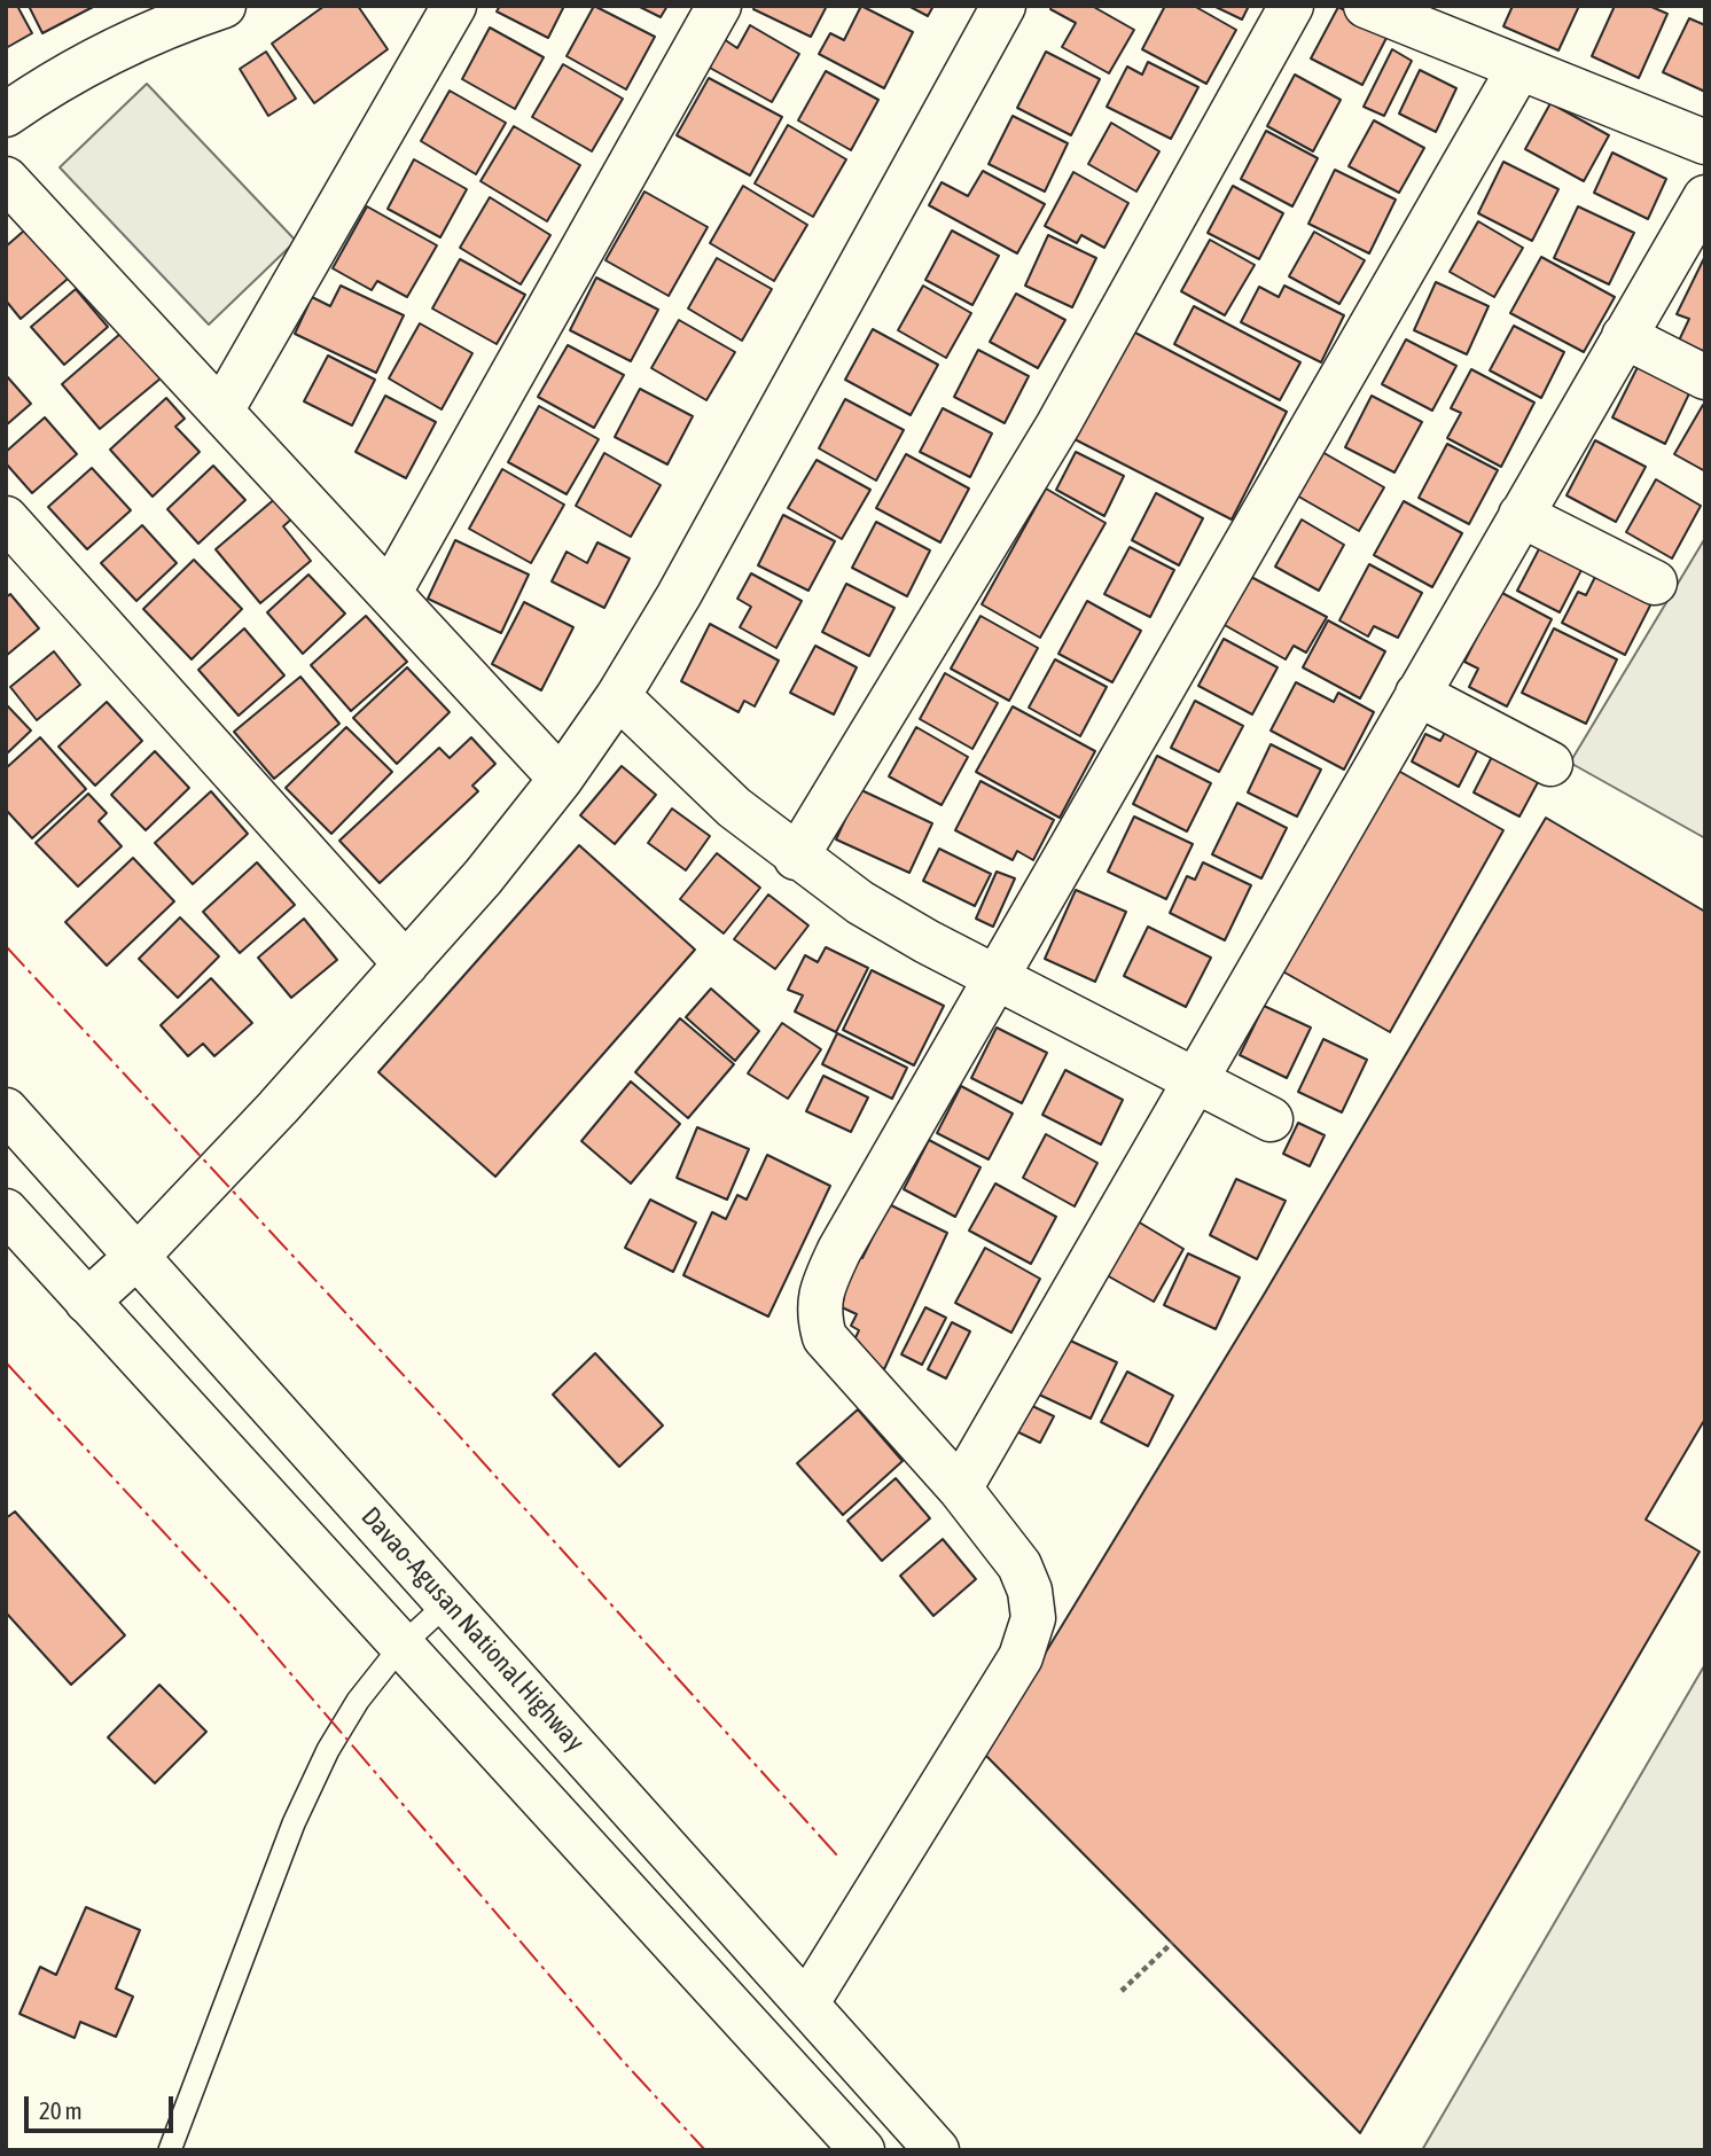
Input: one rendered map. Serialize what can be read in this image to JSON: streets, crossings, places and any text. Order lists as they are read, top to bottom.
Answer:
{
  "streets": {
    "main road": ["Davao-Agusan National Highway"]
  },
  "scale_bar": "20 m"
}
